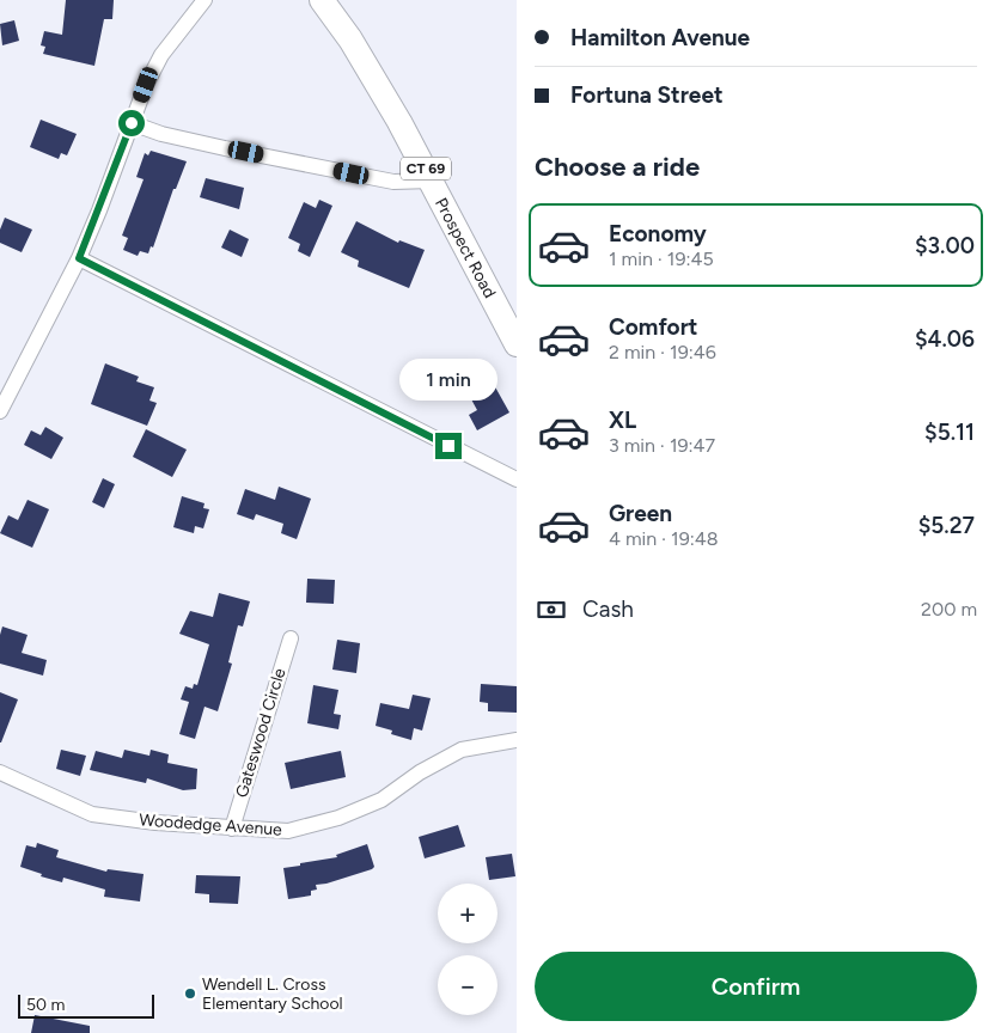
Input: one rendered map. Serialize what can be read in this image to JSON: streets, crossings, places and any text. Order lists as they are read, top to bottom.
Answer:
{
  "streets": {
    "main road": ["CT 69", "Prospect Road"],
    "street": ["Gateswood Circle", "Woodedge Avenue"]
  },
  "crossings": [
    ["Gateswood Circle", "Woodedge Avenue"]
  ],
  "places": ["Wendell L. Cross Elementary School"],
  "scale_bar": "50 m",
  "page": {
    "banner": ["Hamilton Avenue", "Fortuna Street"],
    "heading": "Choose a ride",
    "list": [
      {
        "name": "Economy",
        "note": "1 min · 19:45",
        "value": "$3.00"
      },
      {
        "name": "Comfort",
        "note": "2 min · 19:46",
        "value": "$4.06"
      },
      {
        "name": "XL",
        "note": "3 min · 19:47",
        "value": "$5.11"
      },
      {
        "name": "Green",
        "note": "4 min · 19:48",
        "value": "$5.27"
      }
    ],
    "bubble": "1 min",
    "pay": ["Cash", "200 m"],
    "map_buttons": ["+", "−"],
    "buttons": "Confirm",
    "scale": "50 m"
  }
}
